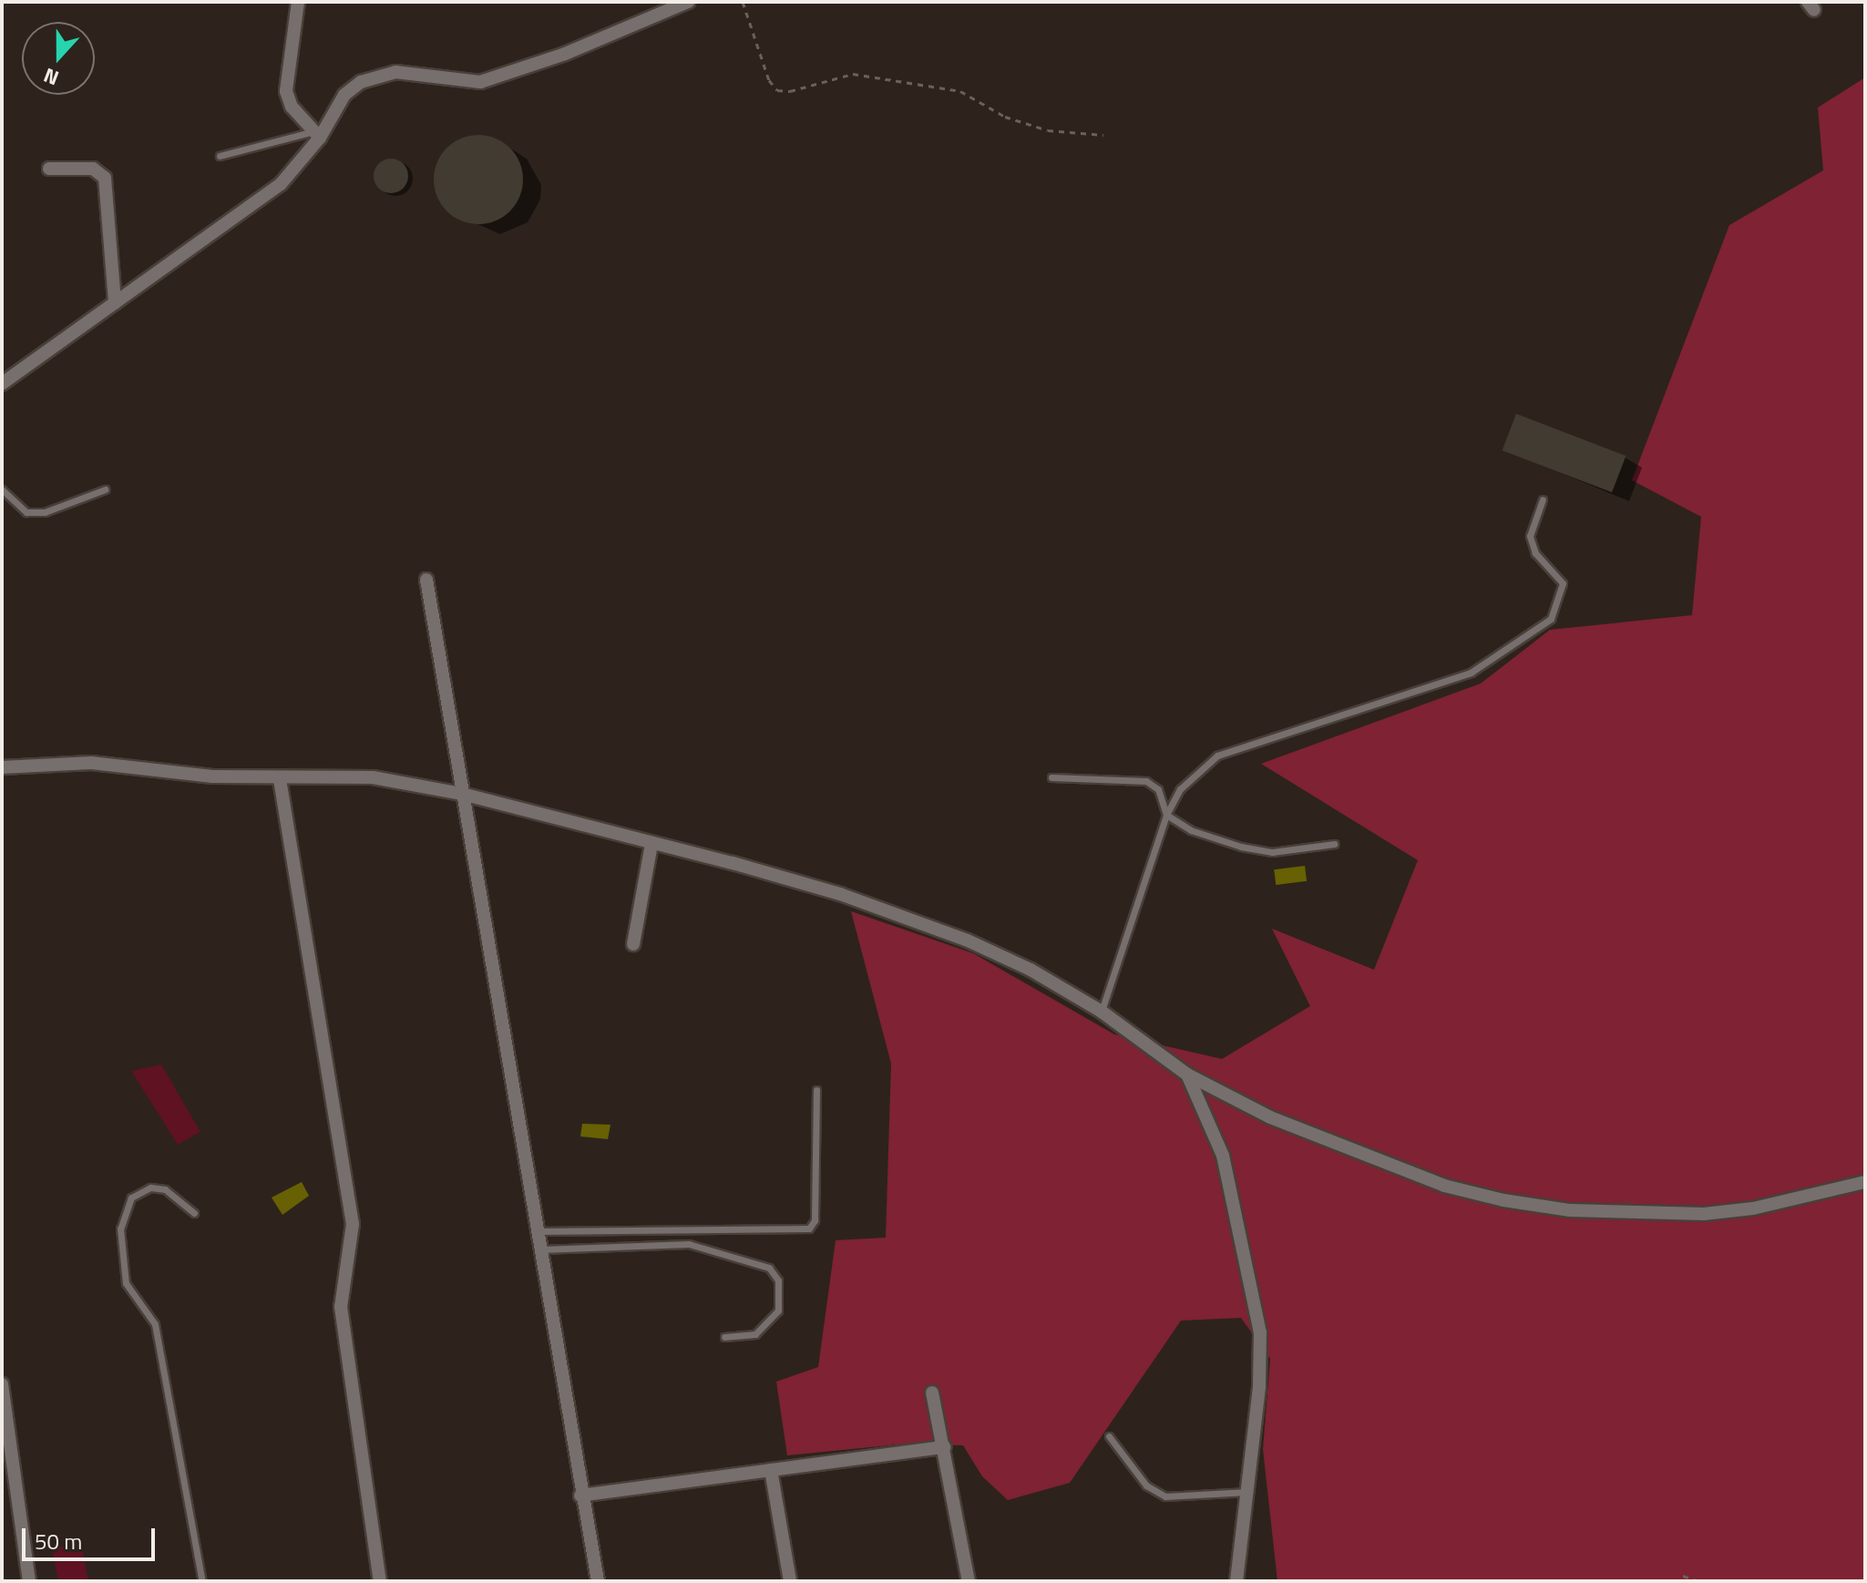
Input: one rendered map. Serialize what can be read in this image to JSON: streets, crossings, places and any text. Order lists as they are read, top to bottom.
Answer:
{
  "scale_bar": "50 m",
  "north": "bottom"
}
